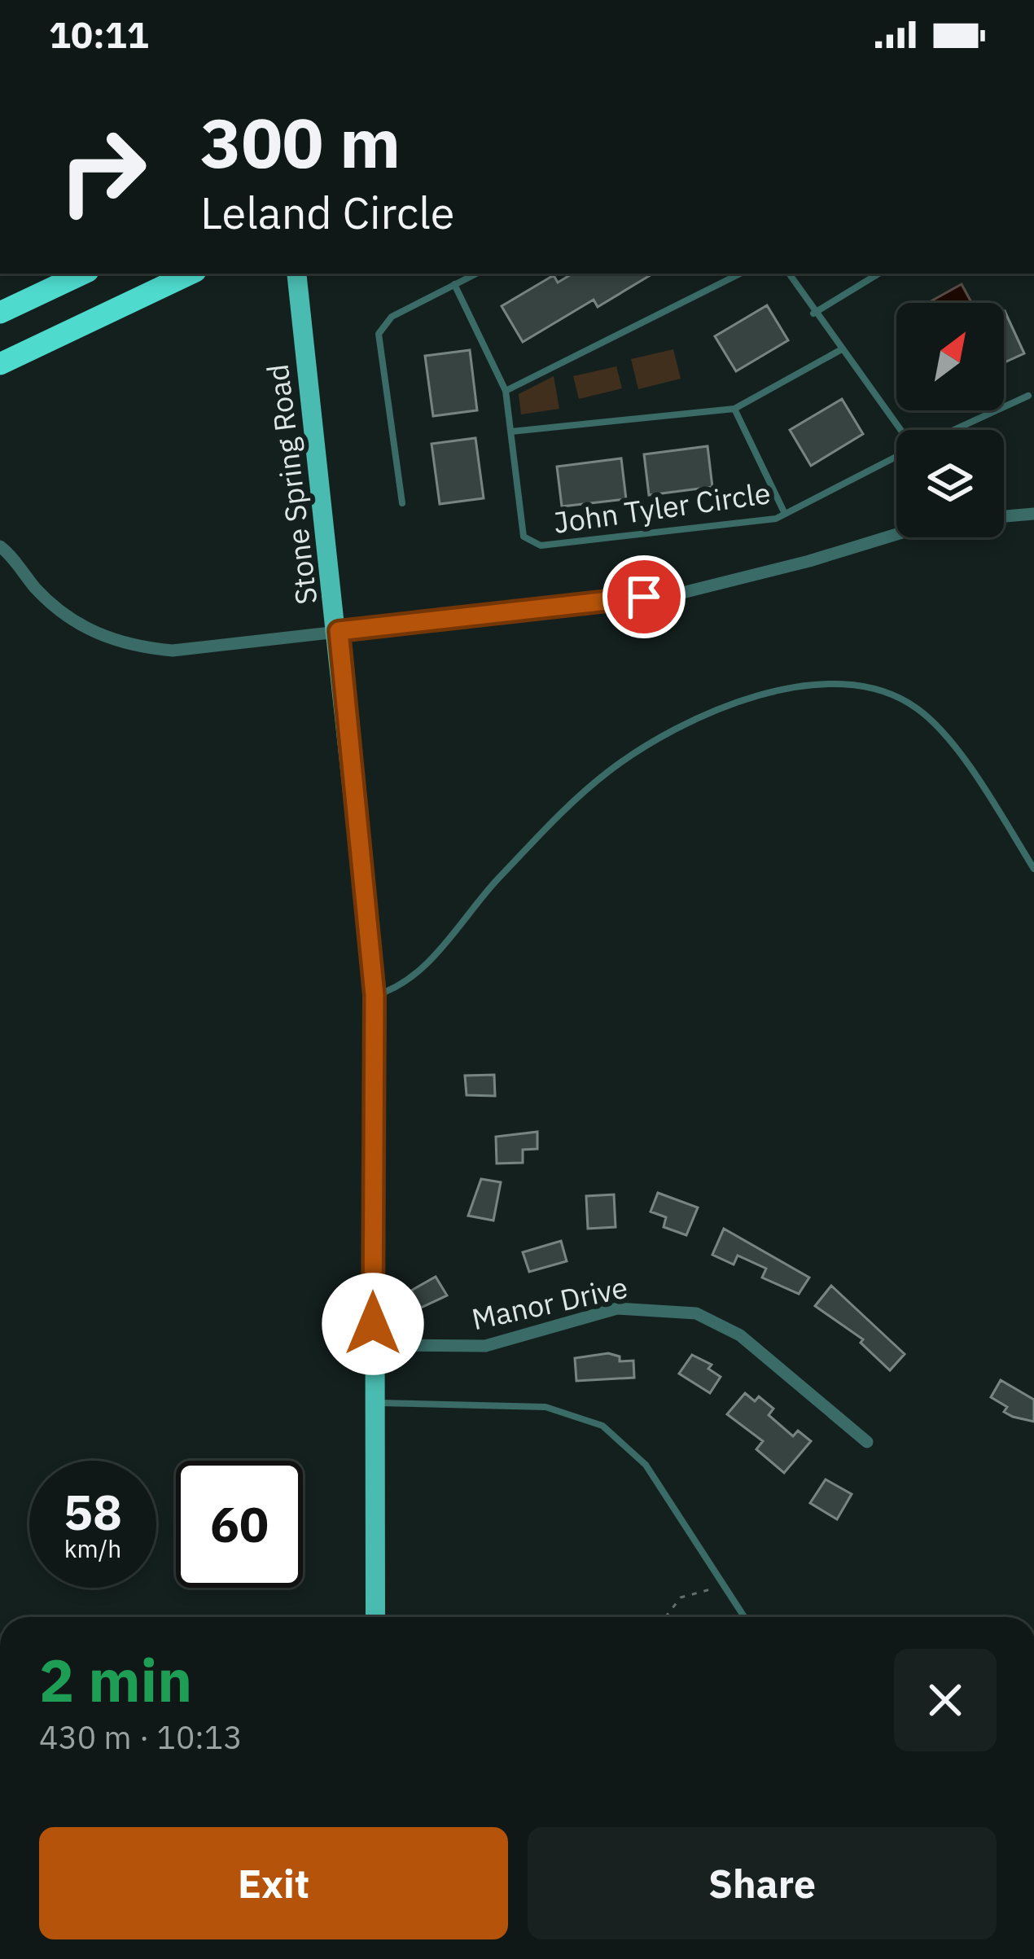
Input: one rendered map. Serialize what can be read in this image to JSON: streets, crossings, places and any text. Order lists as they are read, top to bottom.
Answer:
{
  "streets": {
    "main road": ["Stone Spring Road"],
    "street": ["Manor Drive"],
    "lane": ["John Tyler Circle"]
  },
  "crossings": [
    ["Stone Spring Road", "Manor Drive"]
  ],
  "north": "top right",
  "page": {
    "status": "10:11",
    "turn": ["300 m", "Leland Circle"],
    "speed": "58 km/h",
    "limit": "60",
    "heading": ["2 min", "430 m · 10:13"],
    "buttons": ["Exit", "Share"]
  }
}
